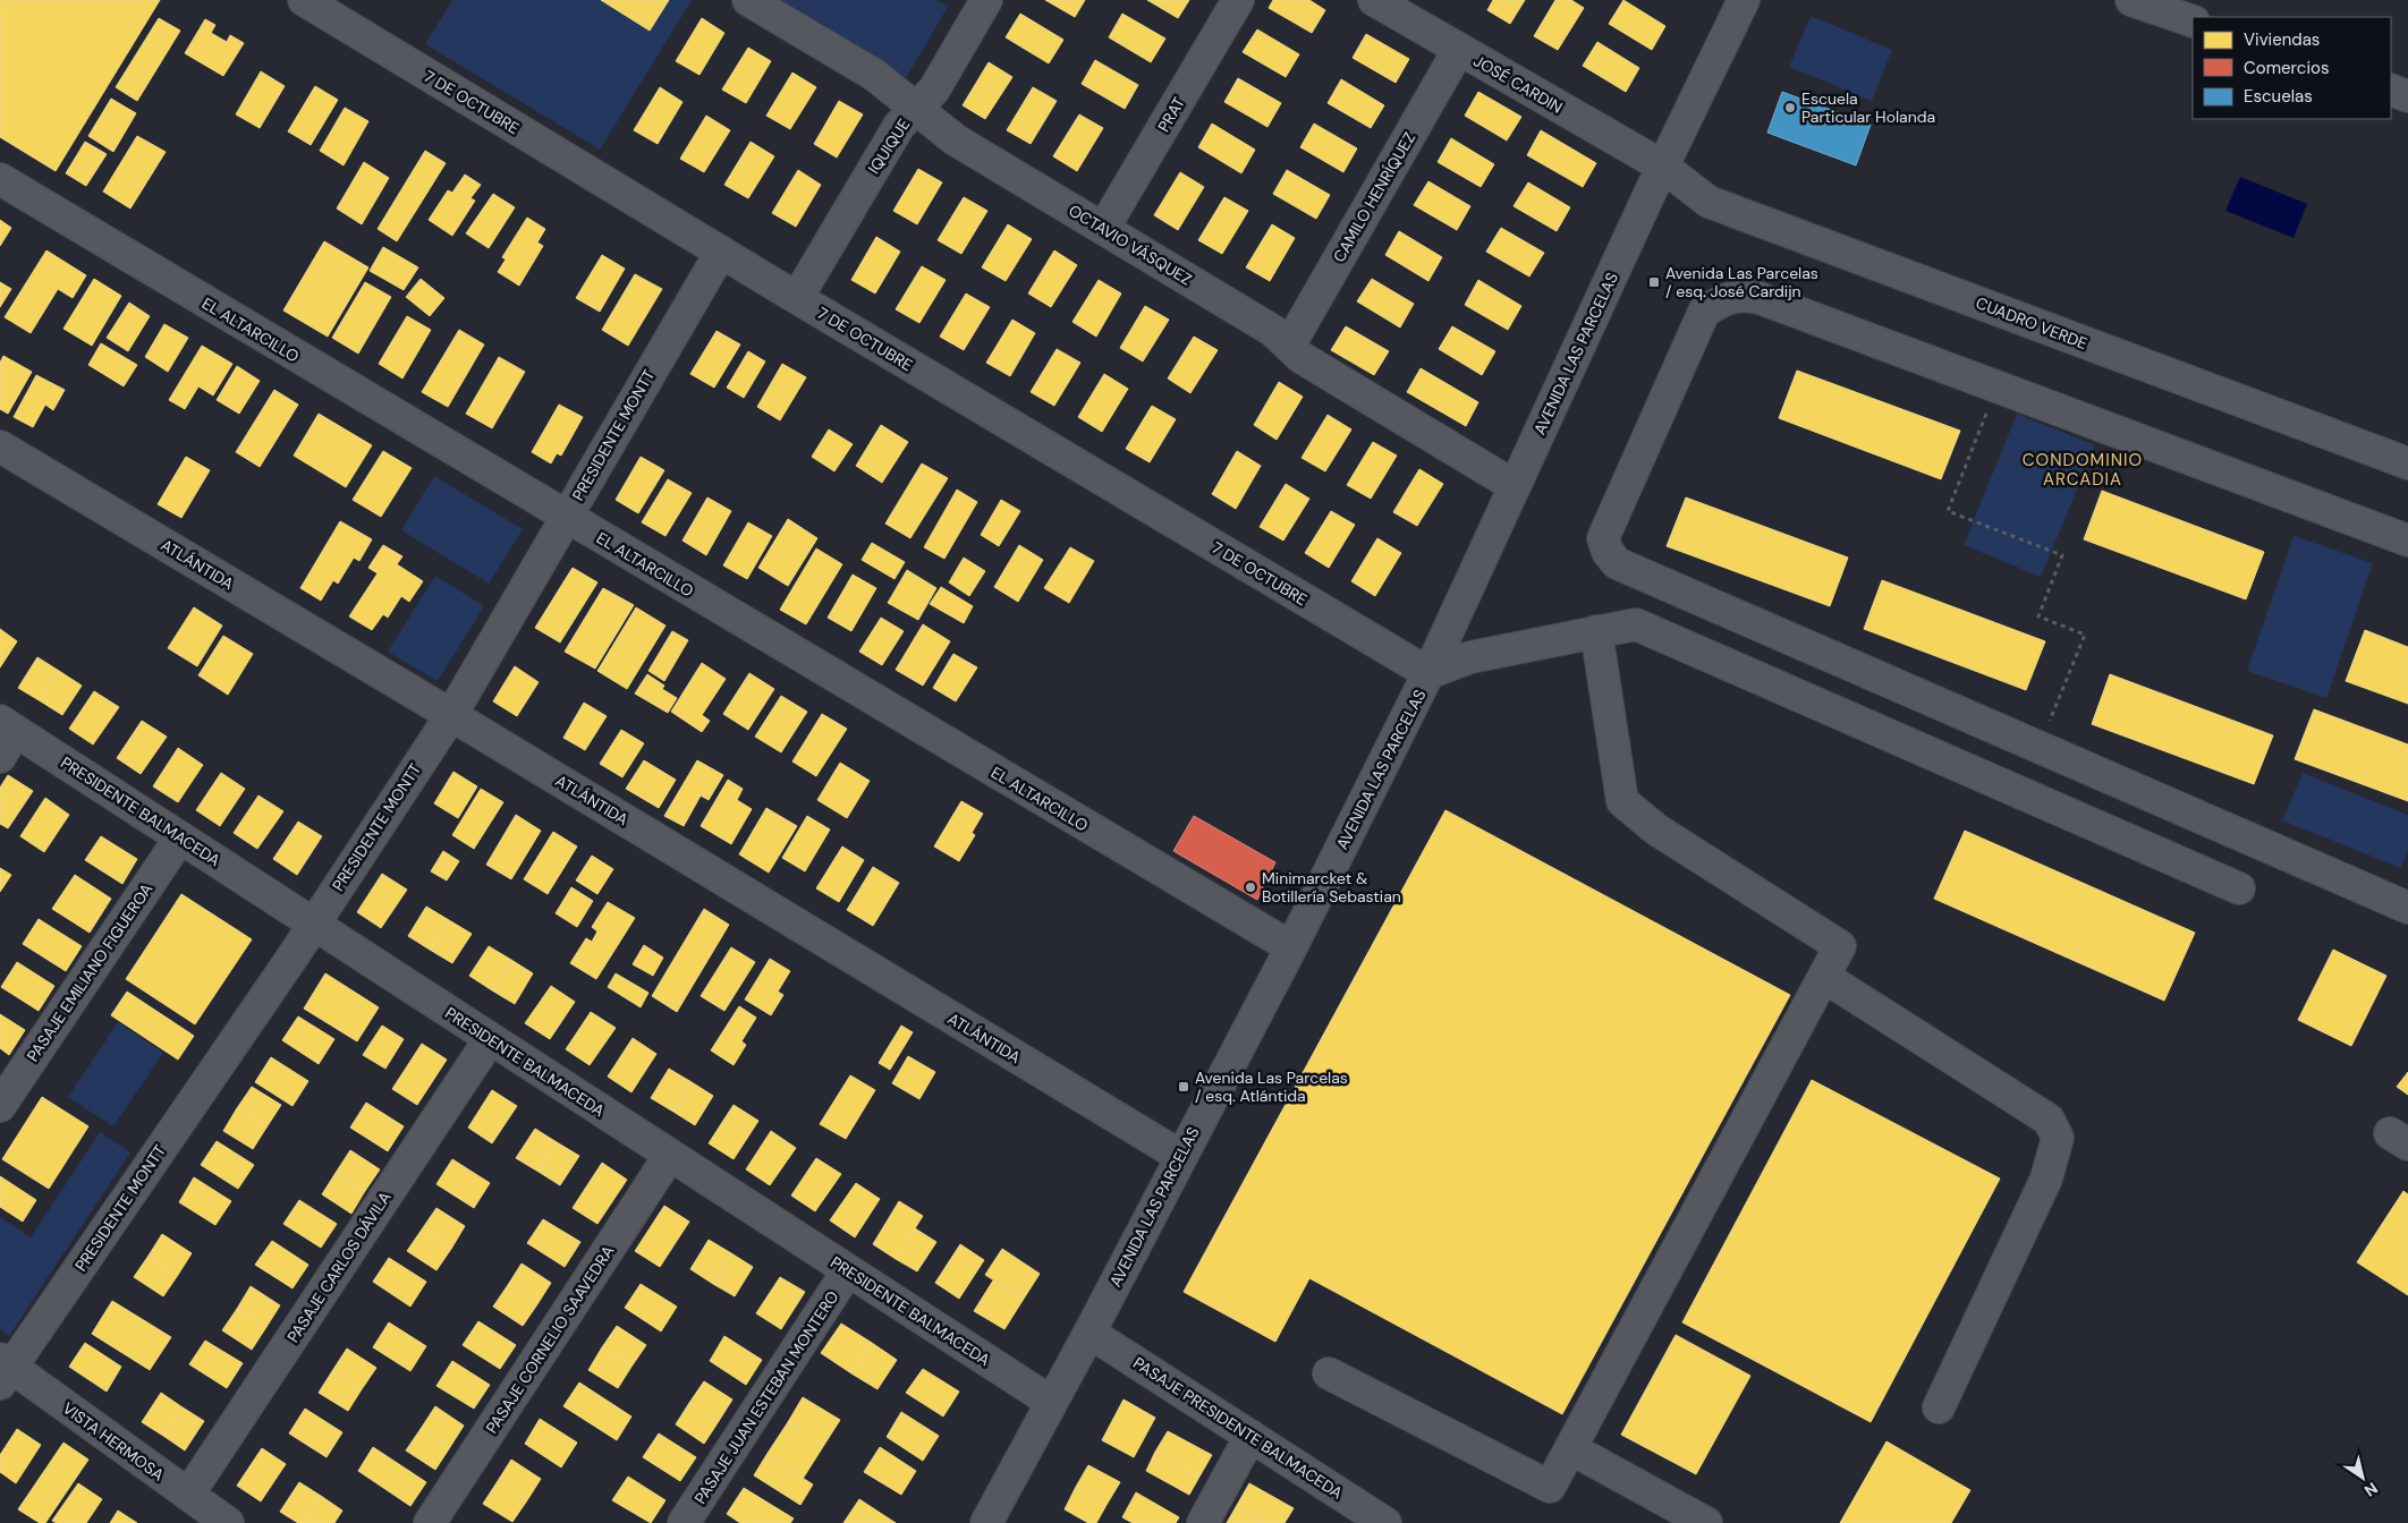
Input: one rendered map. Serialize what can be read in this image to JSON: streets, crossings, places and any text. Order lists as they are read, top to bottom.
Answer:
{
  "streets": {
    "street": [
      "JOSÉ CARDIN",
      "7 DE OCTUBRE",
      "PRAT",
      "IQUIQUE",
      "CAMILO HENRÍQUEZ",
      "OCTAVIO VÁSQUEZ",
      "CUADRO VERDE",
      "EL ALTARCILLO",
      "AVENIDA LAS PARCELAS",
      "PRESIDENTE MONTT",
      "ATLÁNTIDA",
      "PRESIDENTE BALMACEDA",
      "PASAJE EMILIANO FIGUEROA",
      "PASAJE CARLOS DÁVILA",
      "PASAJE CORNELIO SAAVEDRA",
      "PASAJE JUAN ESTEBAN MONTERO",
      "PASAJE PRESIDENTE BALMACEDA",
      "VISTA HERMOSA"
    ]
  },
  "crossings": [
    ["JOSÉ CARDIN", "CAMILO HENRÍQUEZ"],
    ["JOSÉ CARDIN", "CUADRO VERDE"],
    ["JOSÉ CARDIN", "AVENIDA LAS PARCELAS"],
    ["7 DE OCTUBRE", "IQUIQUE"],
    ["7 DE OCTUBRE", "AVENIDA LAS PARCELAS"],
    ["7 DE OCTUBRE", "PRESIDENTE MONTT"],
    ["PRAT", "OCTAVIO VÁSQUEZ"],
    ["IQUIQUE", "OCTAVIO VÁSQUEZ"],
    ["CAMILO HENRÍQUEZ", "OCTAVIO VÁSQUEZ"],
    ["OCTAVIO VÁSQUEZ", "AVENIDA LAS PARCELAS"],
    ["CUADRO VERDE", "AVENIDA LAS PARCELAS"],
    ["EL ALTARCILLO", "AVENIDA LAS PARCELAS"],
    ["EL ALTARCILLO", "PRESIDENTE MONTT"],
    ["AVENIDA LAS PARCELAS", "ATLÁNTIDA"],
    ["AVENIDA LAS PARCELAS", "PRESIDENTE BALMACEDA"],
    ["AVENIDA LAS PARCELAS", "PASAJE PRESIDENTE BALMACEDA"],
    ["PRESIDENTE MONTT", "ATLÁNTIDA"],
    ["PRESIDENTE MONTT", "PRESIDENTE BALMACEDA"],
    ["PRESIDENTE MONTT", "VISTA HERMOSA"],
    ["PRESIDENTE BALMACEDA", "PASAJE EMILIANO FIGUEROA"],
    ["PRESIDENTE BALMACEDA", "PASAJE CARLOS DÁVILA"],
    ["PRESIDENTE BALMACEDA", "PASAJE CORNELIO SAAVEDRA"],
    ["PRESIDENTE BALMACEDA", "PASAJE JUAN ESTEBAN MONTERO"],
    ["PASAJE CARLOS DÁVILA", "VISTA HERMOSA"]
  ],
  "districts": ["CONDOMINIO ARCADIA"],
  "places": {
    "other": ["Escuela Particular Holanda", "Minimarcket & Botillería Sebastian"],
    "transit": ["Avenida Las Parcelas / esq. José Cardijn", "Avenida Las Parcelas / esq. Atlántida"]
  },
  "legend": ["Viviendas", "Comercios", "Escuelas"],
  "north": "bottom right"
}
